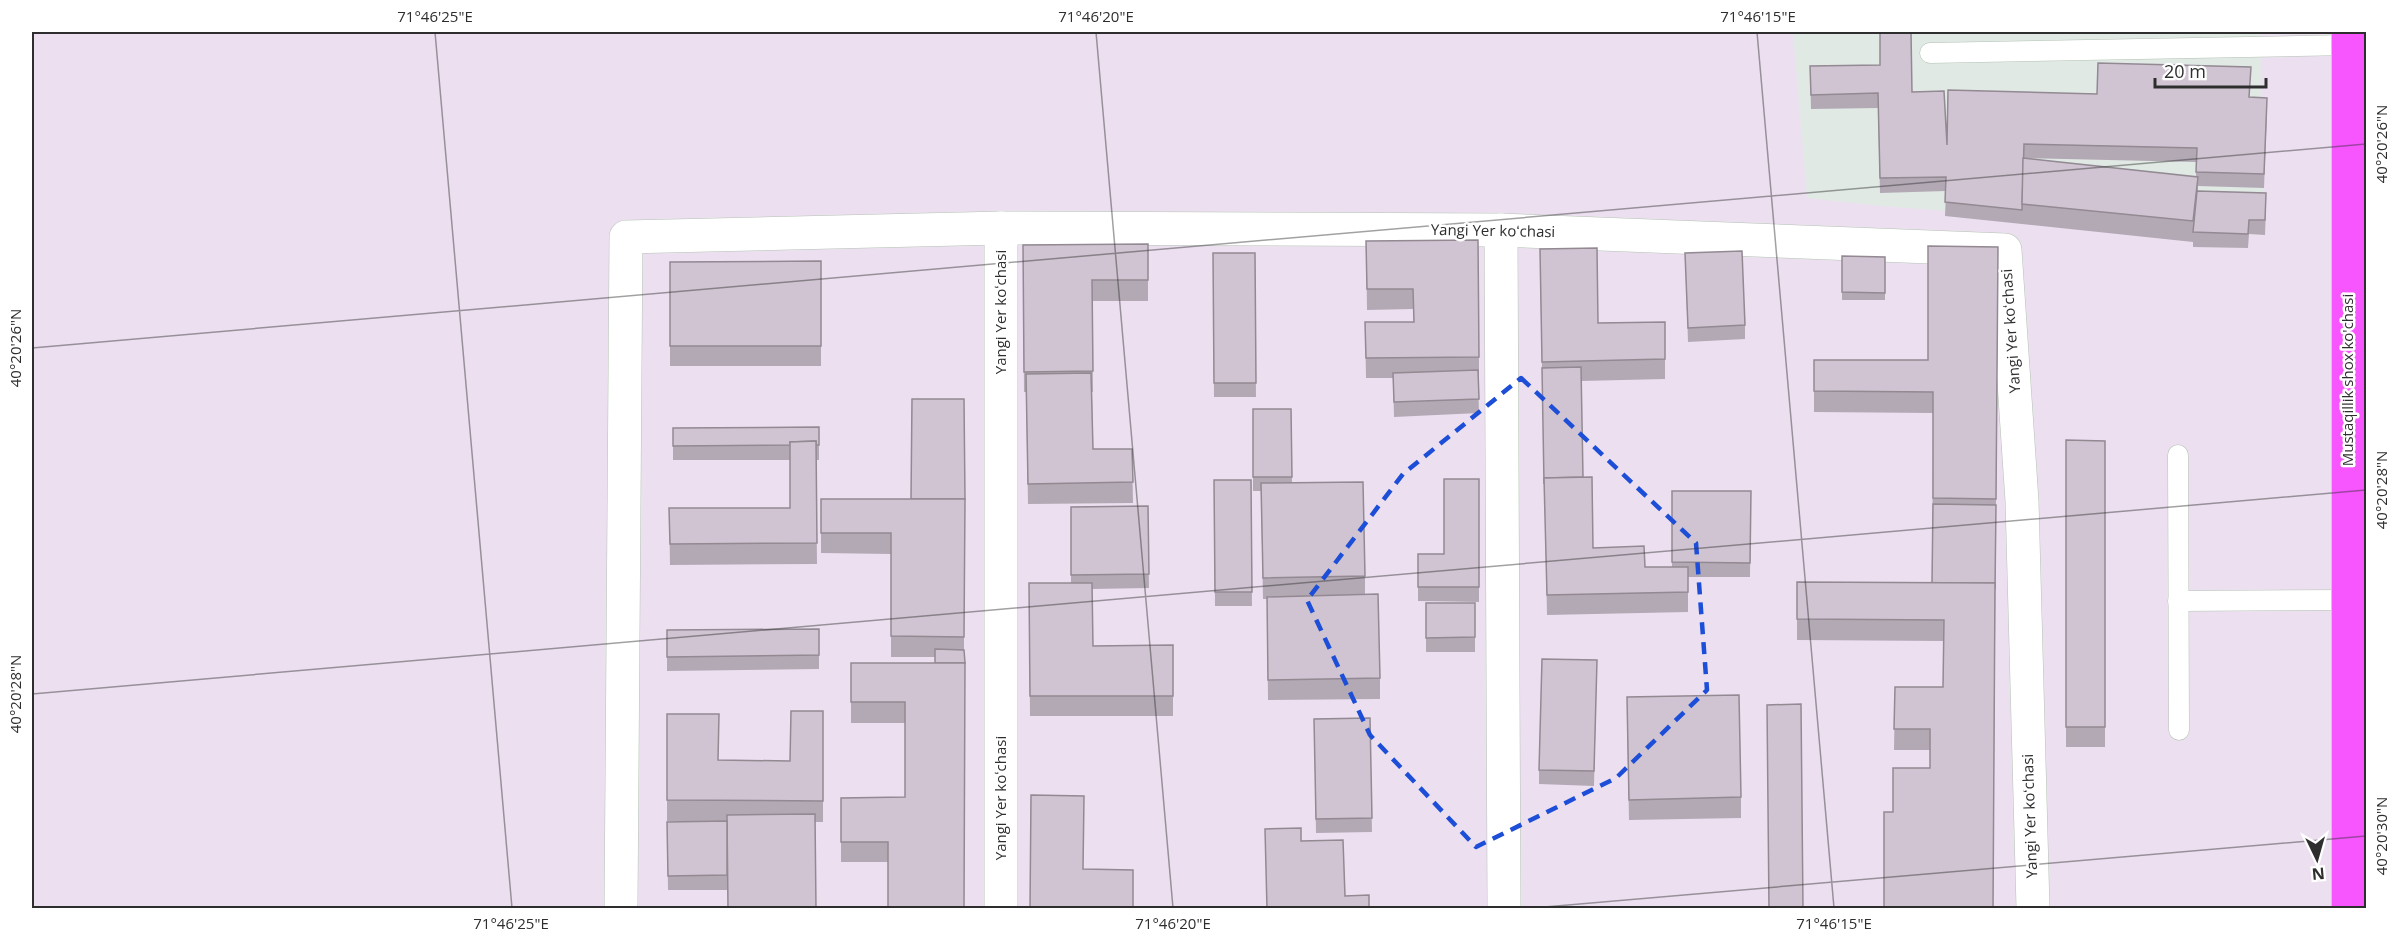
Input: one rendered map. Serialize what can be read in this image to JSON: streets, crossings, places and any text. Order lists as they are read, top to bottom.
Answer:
{
  "streets": {
    "main road": ["Mustaqillik shox ko'chasi"],
    "street": ["Yangi Yer koʻchasi"]
  },
  "scale_bar": "20 m",
  "north": "bottom",
  "coordinates": [
    "71°46'25\"E",
    "71°46'20\"E",
    "71°46'15\"E",
    "40°20'26\"N",
    "40°20'28\"N",
    "40°20'30\"N"
  ]
}
